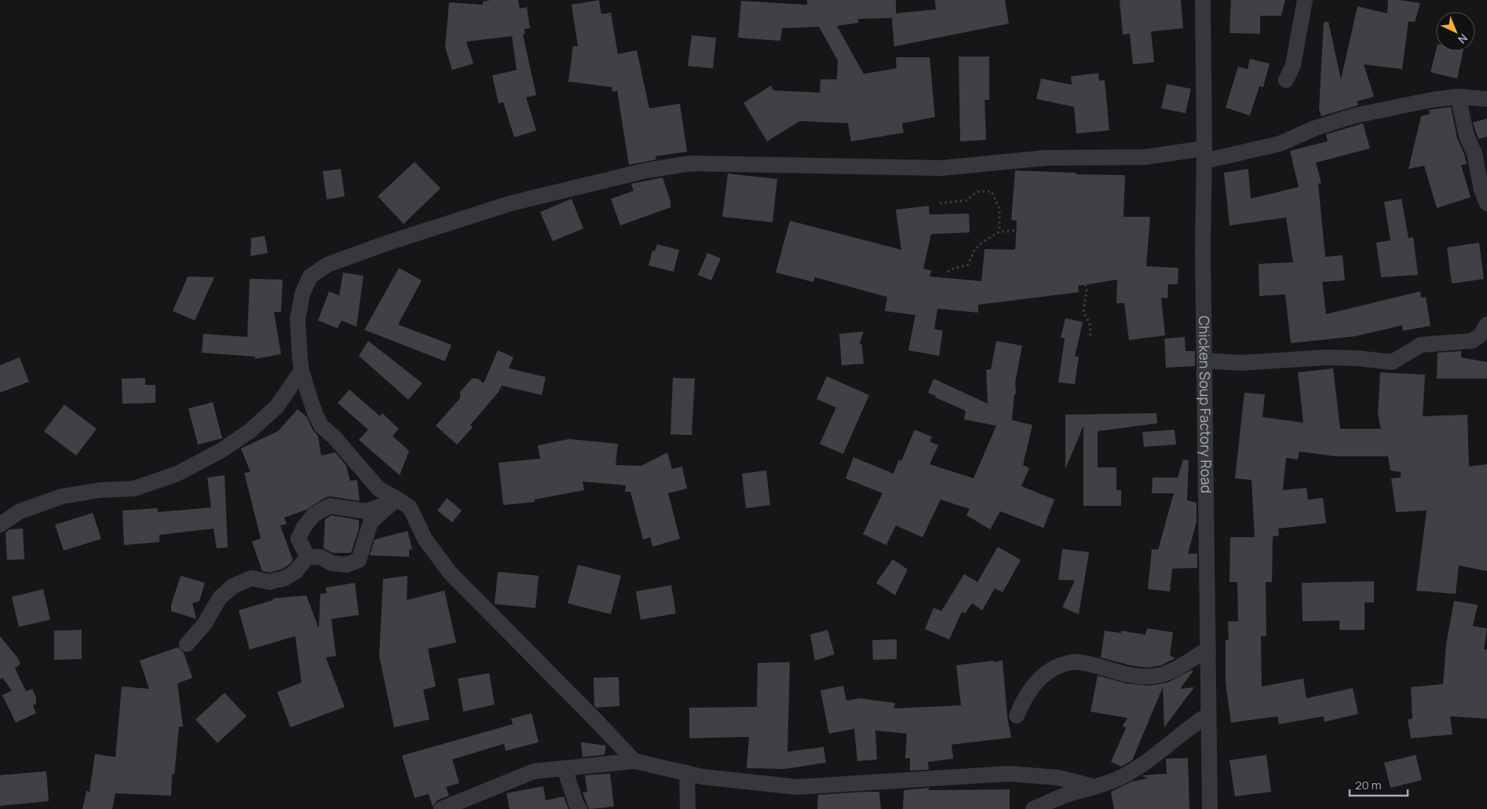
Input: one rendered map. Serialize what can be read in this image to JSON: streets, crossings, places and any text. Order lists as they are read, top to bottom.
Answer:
{
  "streets": {
    "street": ["Chicken Soup Factory Road"]
  },
  "scale_bar": "20 m",
  "north": "bottom right"
}
